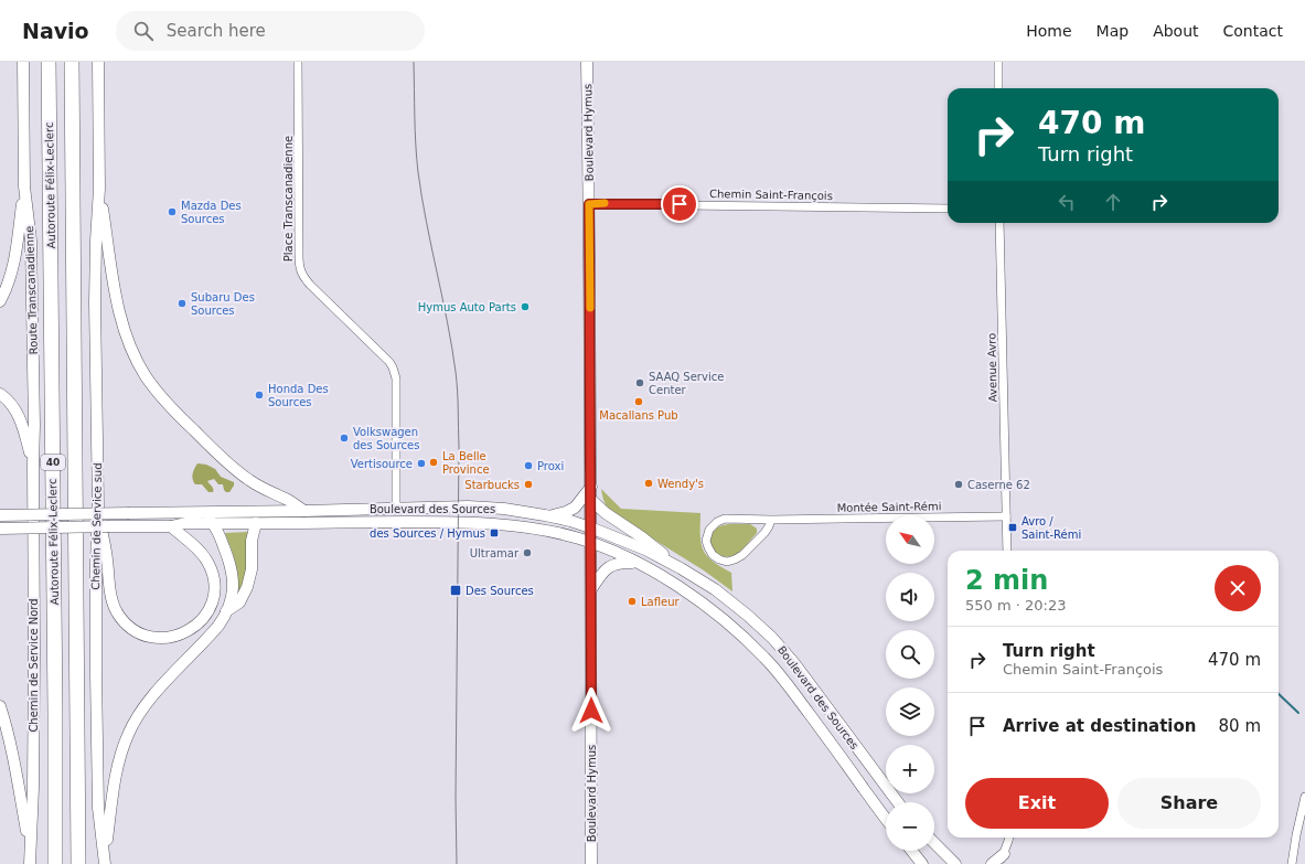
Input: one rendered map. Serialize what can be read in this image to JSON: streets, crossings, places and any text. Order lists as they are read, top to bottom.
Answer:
{
  "streets": {
    "highway": ["Autoroute Félix-Leclerc", "40"],
    "main road": [
      "Boulevard Hymus",
      "Route Transcanadienne",
      "Boulevard des Sources",
      "Chemin de Service sud",
      "Chemin de Service Nord"
    ],
    "street": [
      "Chemin Saint-François",
      "Place Transcanadienne",
      "Avenue Avro",
      "Montée Saint-Rémi"
    ]
  },
  "crossings": [
    ["Boulevard Hymus", "Chemin Saint-François"],
    ["Boulevard Hymus", "Boulevard des Sources"],
    ["Place Transcanadienne", "Boulevard des Sources"],
    ["Route Transcanadienne", "Chemin de Service Nord"],
    ["Avenue Avro", "Montée Saint-Rémi"]
  ],
  "places": {
    "other": [
      "Mazda Des Sources",
      "Subaru Des Sources",
      "Hymus Auto Parts",
      "SAAQ Service Center",
      "Honda Des Sources",
      "Macallans Pub",
      "Volkswagen des Sources",
      "La Belle Province",
      "Vertisource",
      "Proxi",
      "Wendy's",
      "Starbucks",
      "Caserne 62",
      "Ultramar",
      "Lafleur"
    ],
    "transit": ["Avro / Saint-Rémi", "des Sources / Hymus", "Des Sources"]
  },
  "north": "top left",
  "page": {
    "header": "Navio",
    "search": "Search here",
    "nav": [
      "Home",
      "Map",
      "About",
      "Contact"
    ],
    "turn": ["470 m", "Turn right"],
    "map_buttons": ["+", "−"],
    "heading": ["2 min", "550 m · 20:23"],
    "list": [
      {
        "name": "Turn right",
        "note": "Chemin Saint-François",
        "value": "470 m"
      },
      {
        "name": "Arrive at destination",
        "value": "80 m"
      }
    ],
    "buttons": ["Exit", "Share"]
  }
}
